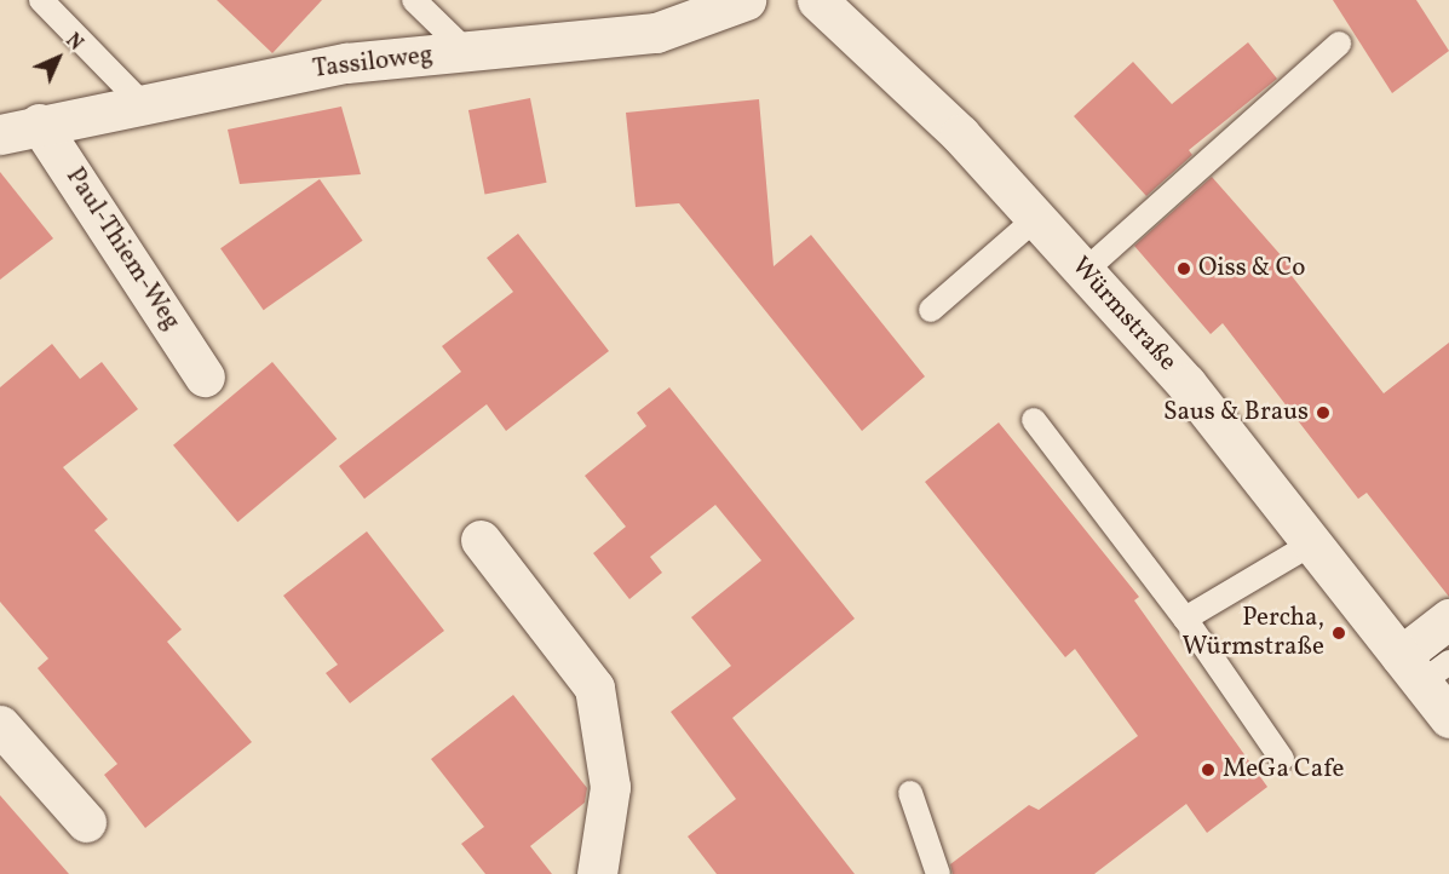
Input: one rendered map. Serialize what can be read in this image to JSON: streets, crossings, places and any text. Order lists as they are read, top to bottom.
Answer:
{
  "streets": {
    "street": ["Tassiloweg", "Paul-Thiem-Weg", "Würmstraße"]
  },
  "crossings": [
    ["Tassiloweg", "Paul-Thiem-Weg"]
  ],
  "places": [
    "Oiss & Co",
    "Saus & Braus",
    "Percha, Würmstraße",
    "MeGa Cafe"
  ],
  "north": "top right"
}
